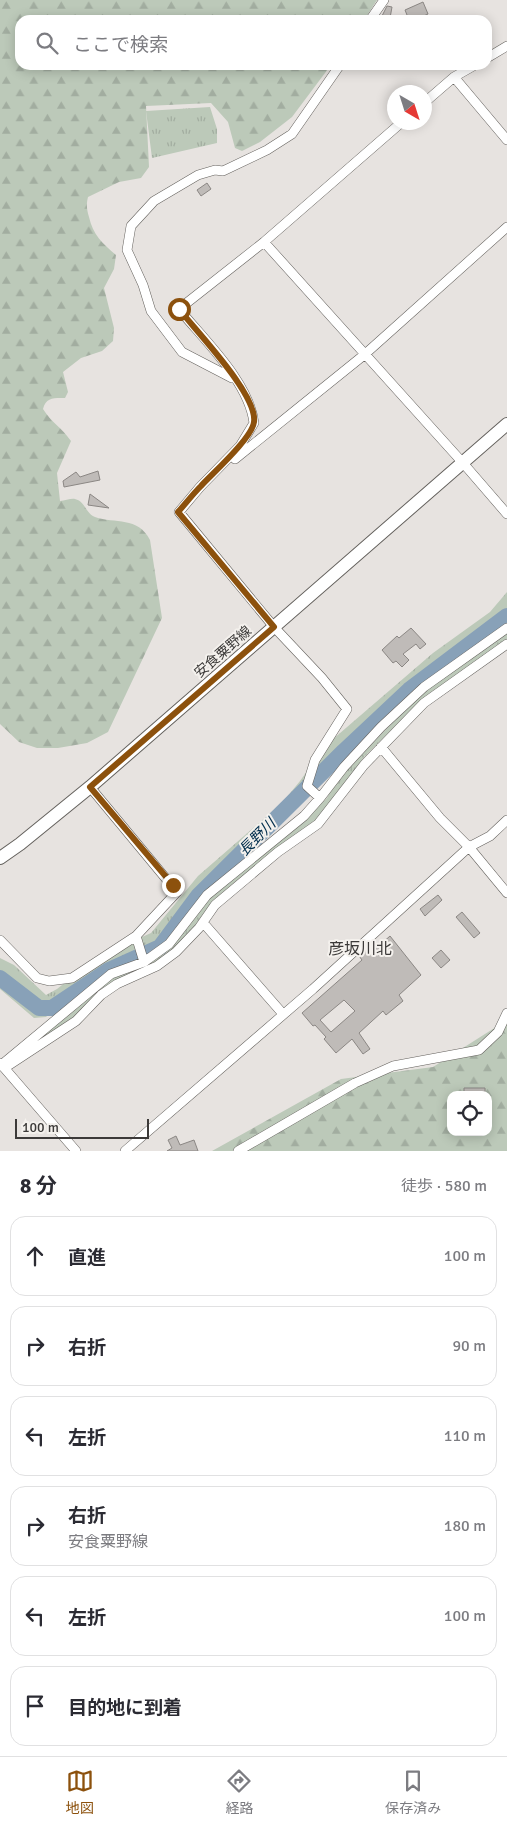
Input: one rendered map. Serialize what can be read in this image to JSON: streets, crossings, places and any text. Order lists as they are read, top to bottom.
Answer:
{
  "streets": {
    "main road": ["安食粟野線"]
  },
  "districts": ["彦坂川北"],
  "water": ["長野川"],
  "scale_bar": "100 m",
  "north": "bottom right",
  "page": {
    "search": "ここで検索",
    "scale": "100 m",
    "heading": ["8 分", "徒歩 · 580 m"],
    "list": [
      ["直進", "100 m"],
      ["右折", "90 m"],
      ["左折", "110 m"],
      ["右折", "安食粟野線", "180 m"],
      ["左折", "100 m"],
      "目的地に到着"
    ],
    "nav": ["地図", "経路", "保存済み"]
  }
}
